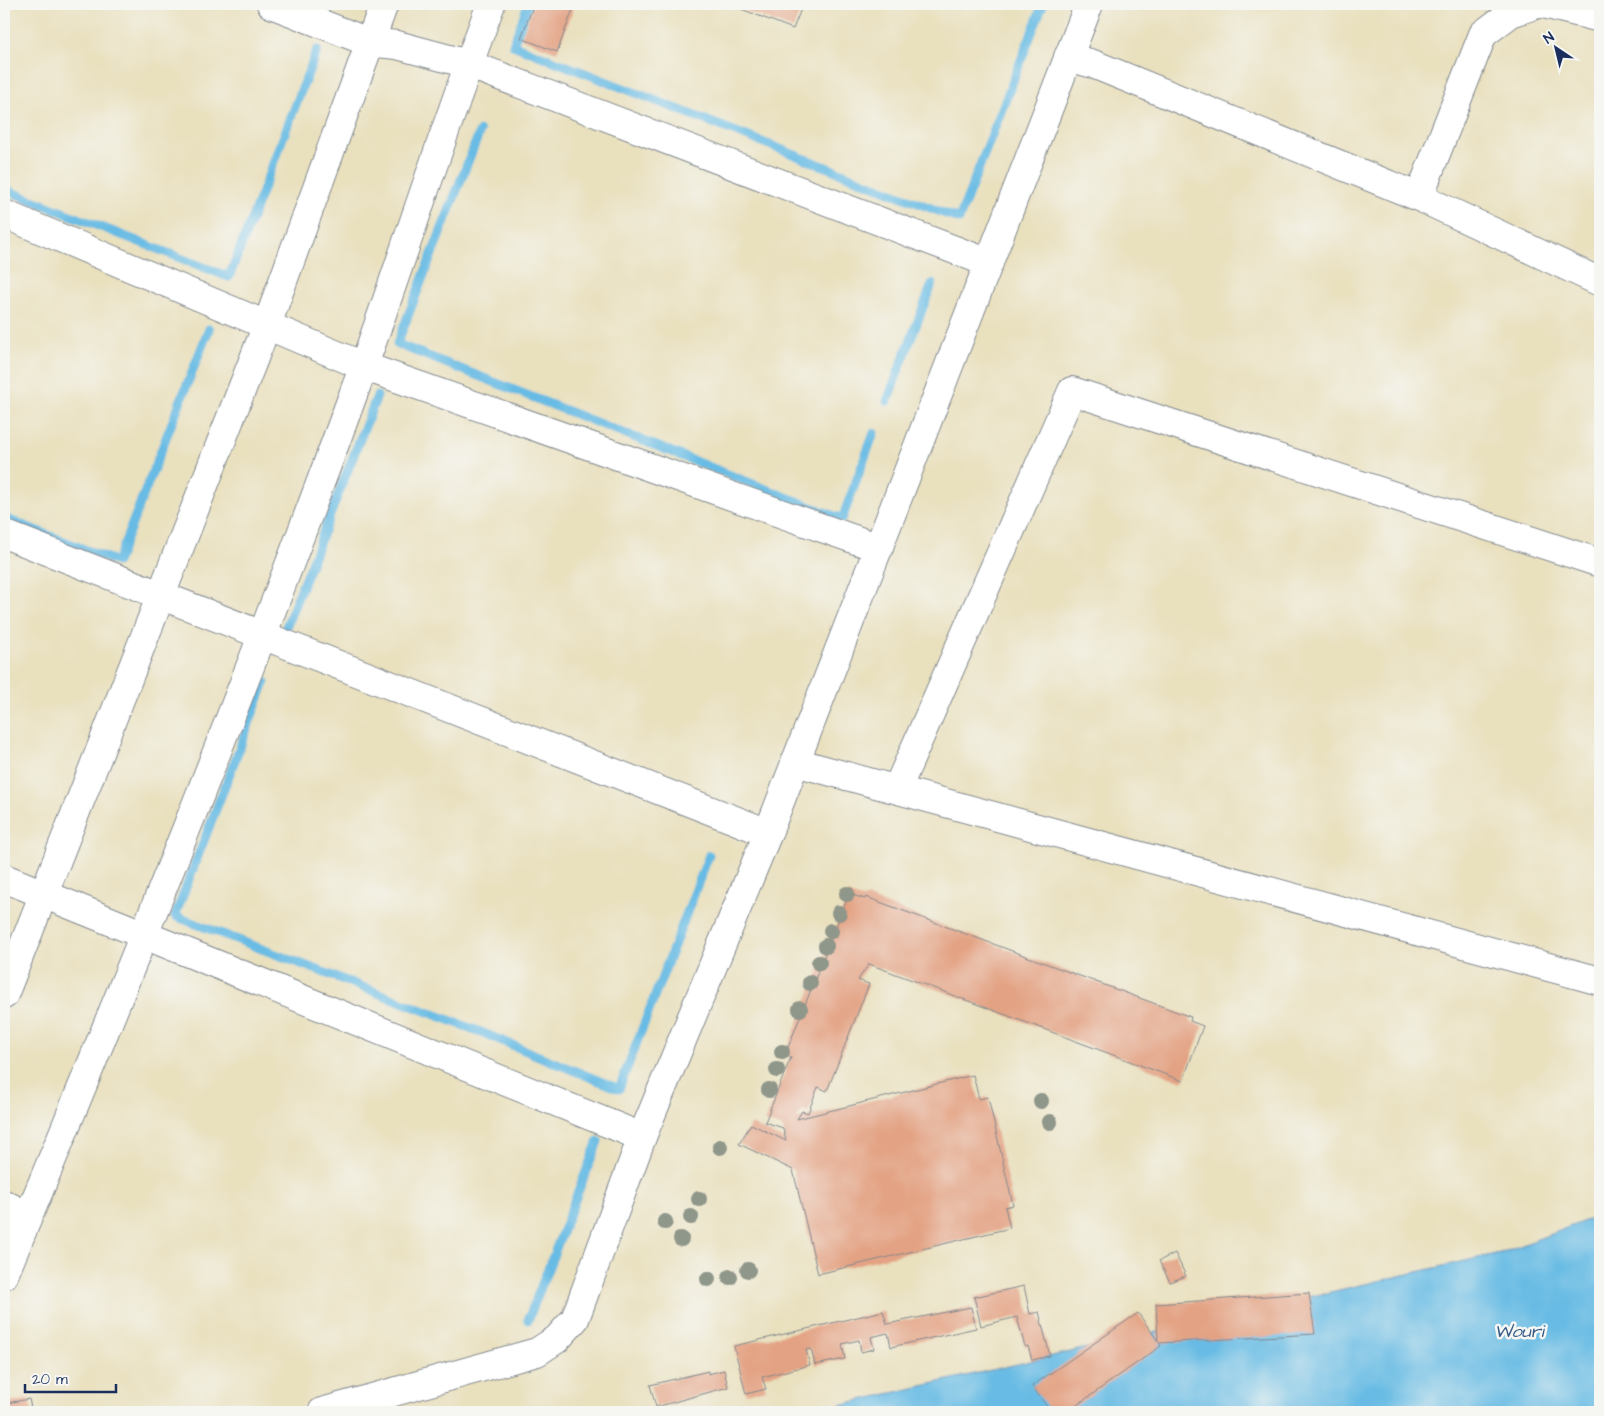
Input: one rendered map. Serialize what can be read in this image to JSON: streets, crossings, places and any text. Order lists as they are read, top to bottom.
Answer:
{
  "water": ["Wouri"],
  "scale_bar": "20 m",
  "north": "top left"
}
